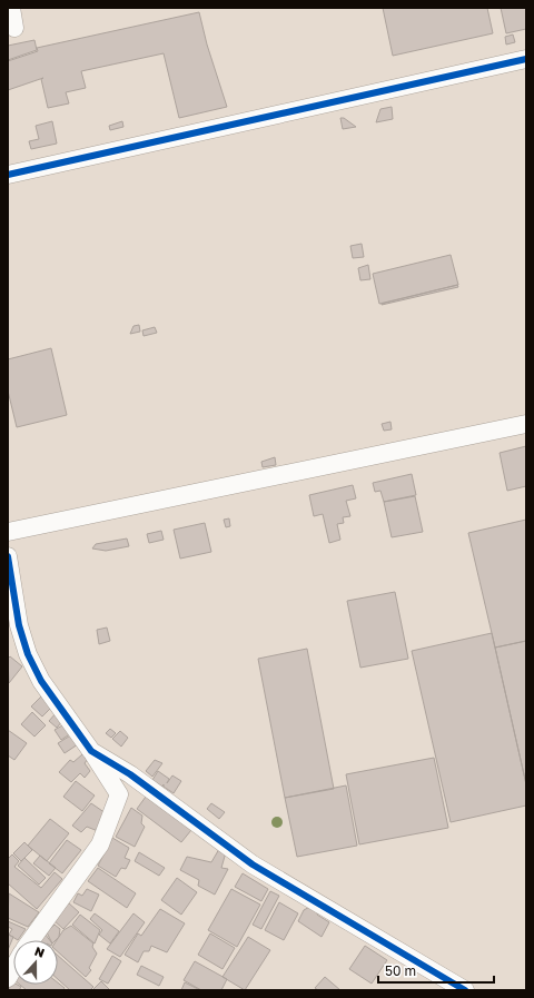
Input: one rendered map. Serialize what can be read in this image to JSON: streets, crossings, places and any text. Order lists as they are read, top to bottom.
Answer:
{
  "scale_bar": "50 m",
  "north": "top"
}
